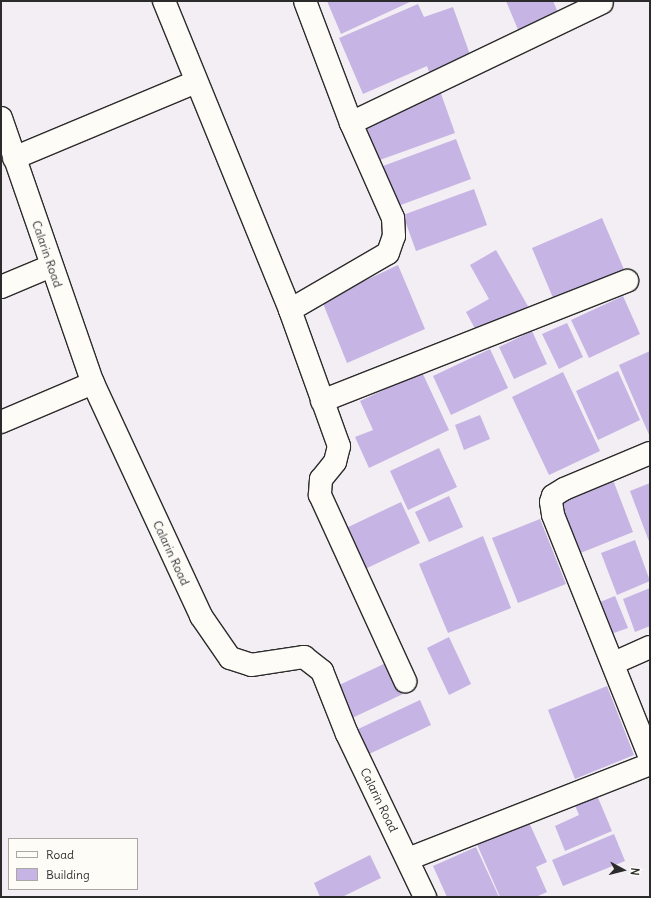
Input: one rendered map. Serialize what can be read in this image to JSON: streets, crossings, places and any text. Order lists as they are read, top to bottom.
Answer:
{
  "streets": {
    "street": ["Calarin Road"]
  },
  "legend": ["Road", "Building"],
  "north": "right"
}
